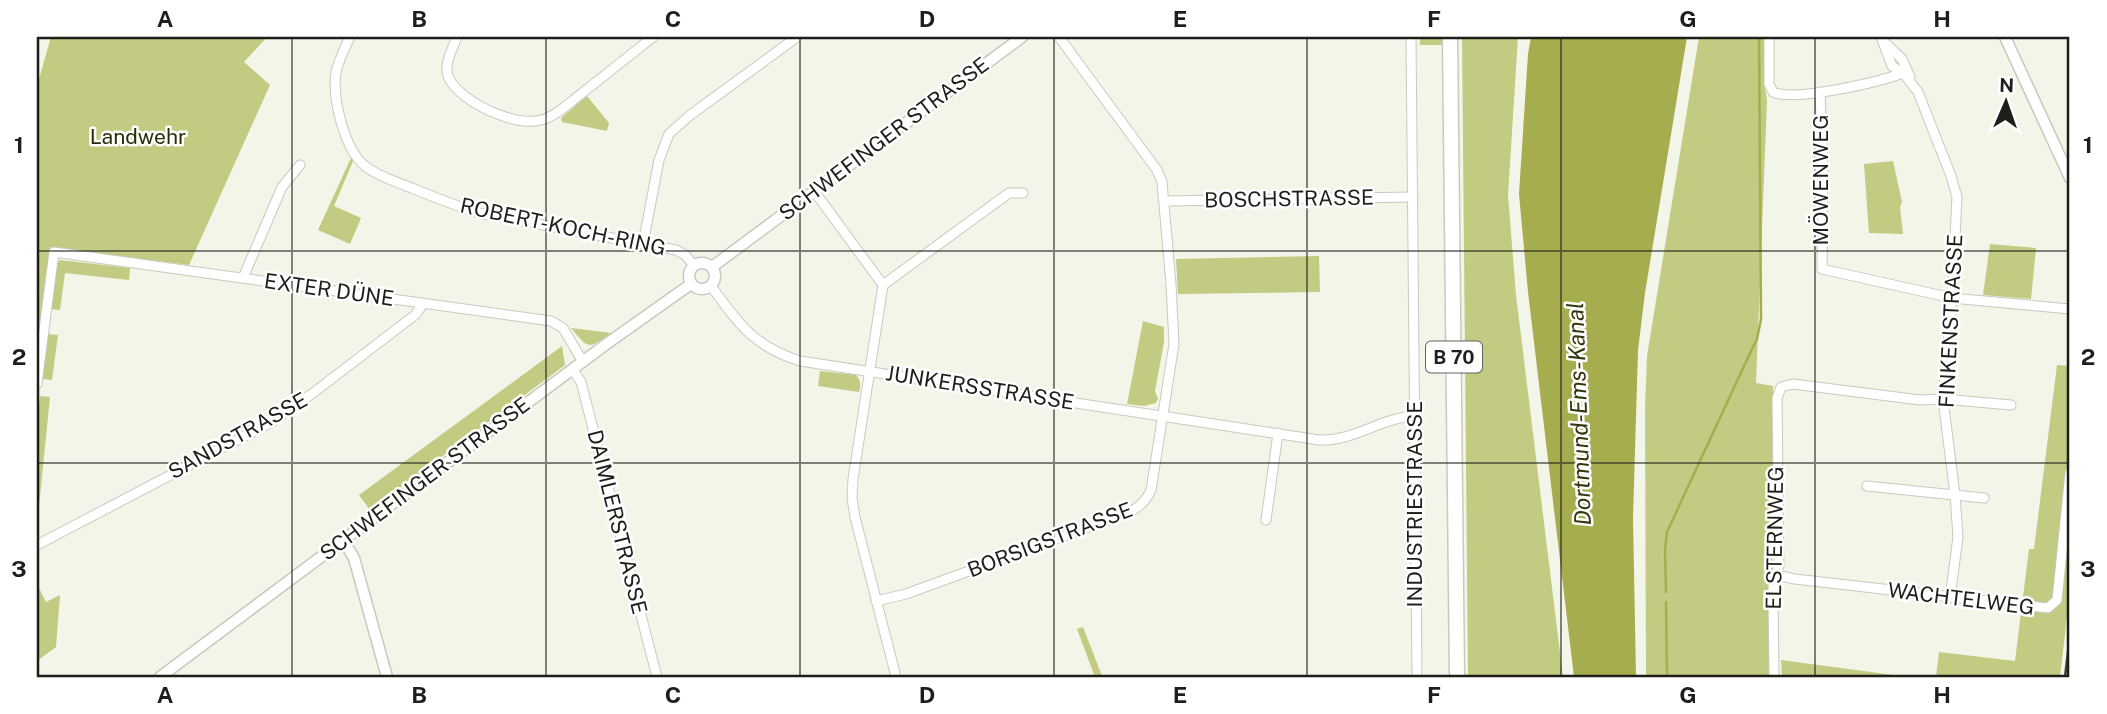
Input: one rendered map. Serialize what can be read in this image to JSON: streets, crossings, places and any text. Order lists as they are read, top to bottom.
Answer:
{
  "streets": {
    "main road": ["B 70"],
    "street": [
      "SCHWEFINGER STRASSE",
      "MÖWENWEG",
      "BOSCHSTRASSE",
      "ROBERT-KOCH-RING",
      "EXTER DÜNE",
      "FINKENSTRASSE",
      "JUNKERSSTRASSE",
      "SANDSTRASSE",
      "INDUSTRIESTRASSE",
      "DAIMLERSTRASSE",
      "ELSTERNWEG",
      "BORSIGSTRASSE",
      "WACHTELWEG"
    ]
  },
  "crossings": [
    ["SCHWEFINGER STRASSE", "ROBERT-KOCH-RING"],
    ["SCHWEFINGER STRASSE", "EXTER DÜNE"],
    ["SCHWEFINGER STRASSE", "JUNKERSSTRASSE"],
    ["SCHWEFINGER STRASSE", "DAIMLERSTRASSE"],
    ["MÖWENWEG", "FINKENSTRASSE"],
    ["BOSCHSTRASSE", "INDUSTRIESTRASSE"],
    ["BOSCHSTRASSE", "BORSIGSTRASSE"],
    ["ROBERT-KOCH-RING", "JUNKERSSTRASSE"],
    ["EXTER DÜNE", "SANDSTRASSE"],
    ["FINKENSTRASSE", "ELSTERNWEG"],
    ["FINKENSTRASSE", "WACHTELWEG"],
    ["JUNKERSSTRASSE", "INDUSTRIESTRASSE"],
    ["JUNKERSSTRASSE", "BORSIGSTRASSE"],
    ["ELSTERNWEG", "WACHTELWEG"]
  ],
  "water": ["Dortmund-Ems-Kanal"],
  "parks": ["Landwehr"],
  "north": "top",
  "grid": {
    "columns": [
      "A",
      "B",
      "C",
      "D",
      "E",
      "F",
      "G",
      "H"
    ],
    "rows": ["1", "2", "3"]
  }
}
